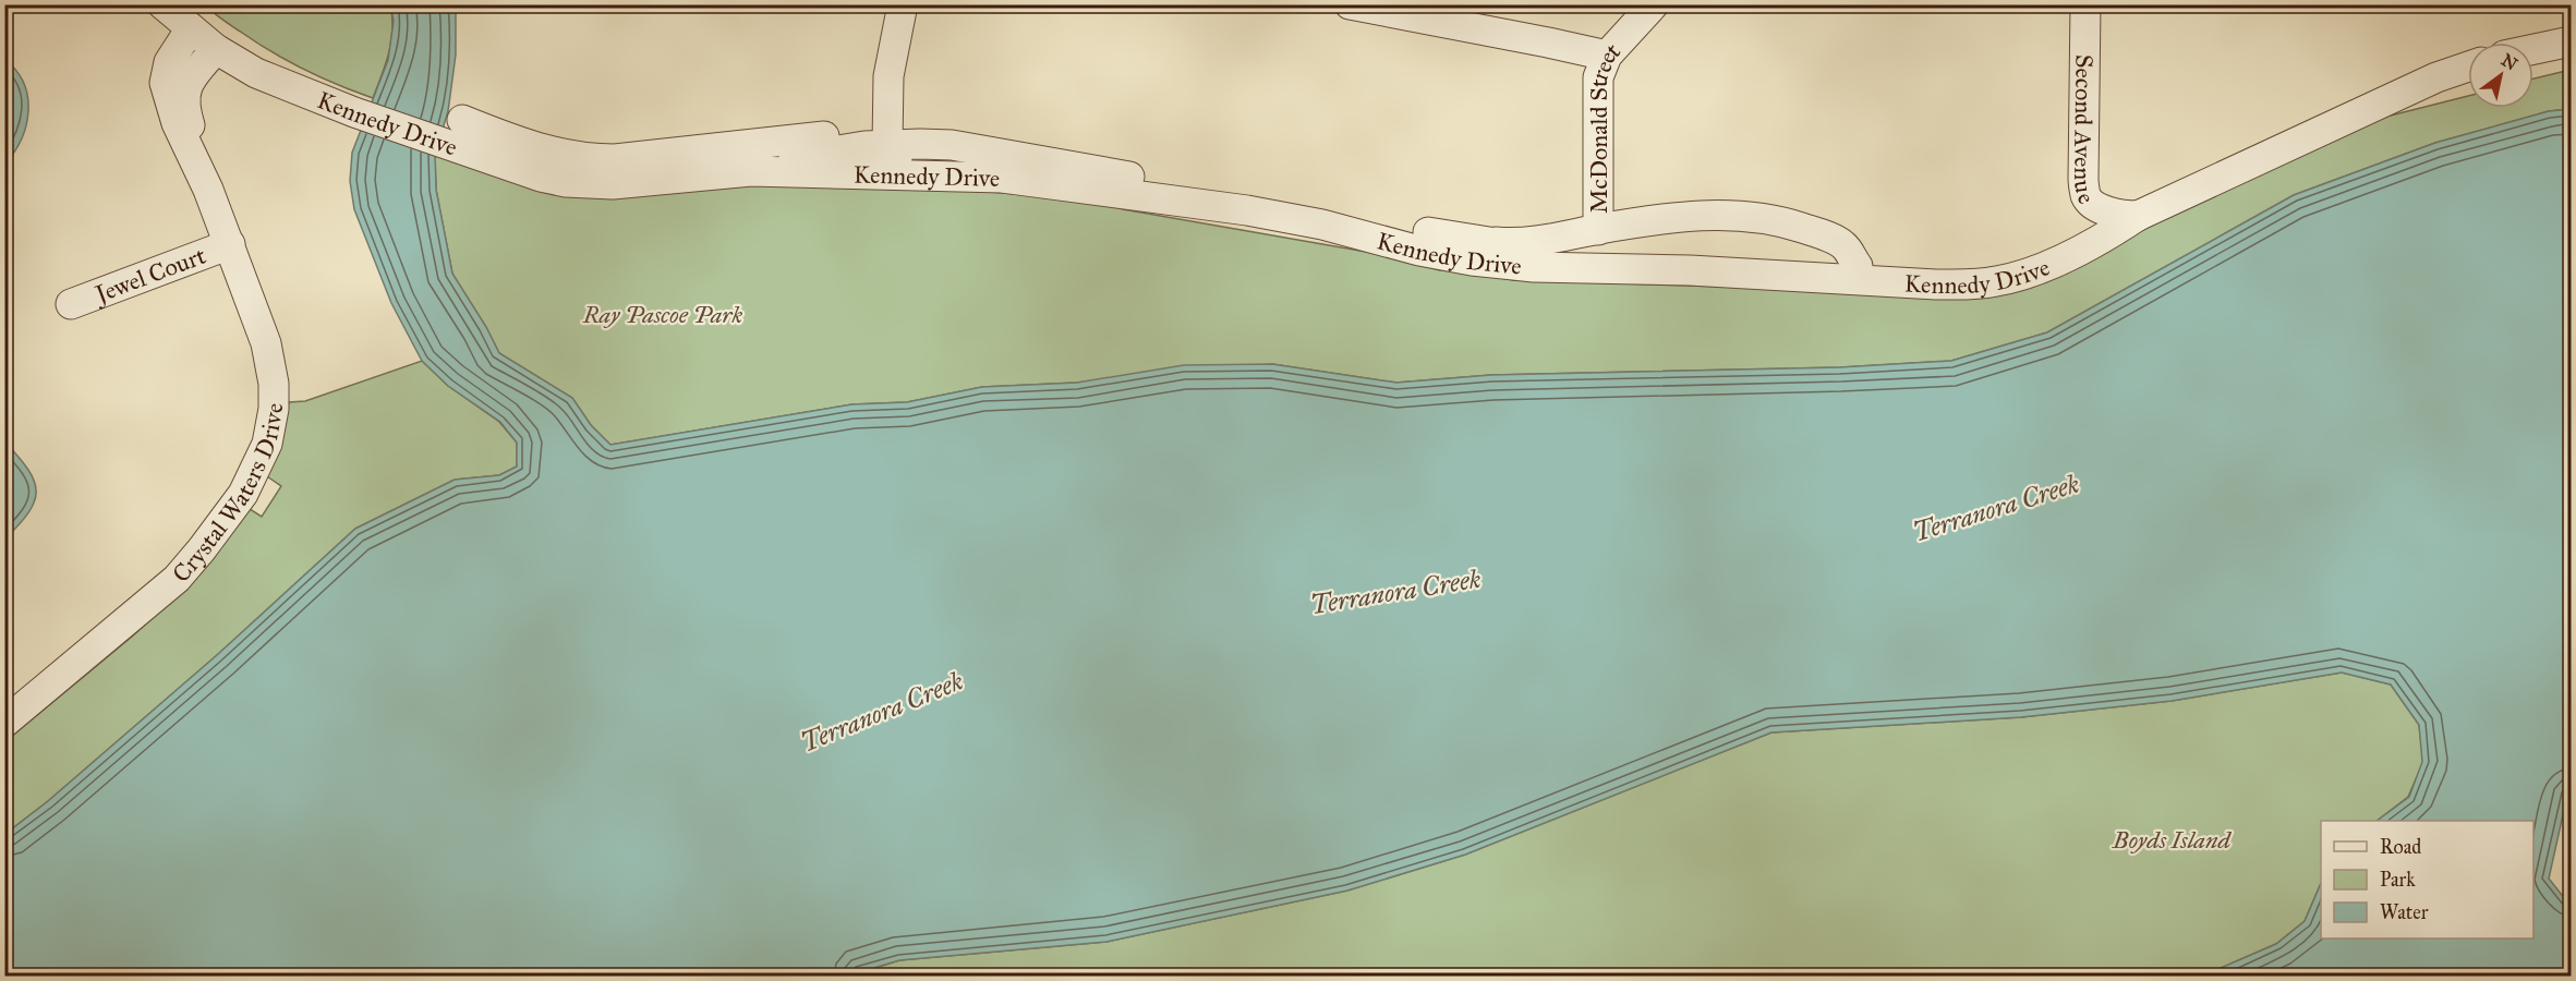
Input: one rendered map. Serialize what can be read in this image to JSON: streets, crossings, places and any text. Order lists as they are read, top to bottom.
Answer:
{
  "streets": {
    "street": [
      "Kennedy Drive",
      "Second Avenue",
      "McDonald Street",
      "Jewel Court",
      "Crystal Waters Drive"
    ]
  },
  "crossings": [
    ["Kennedy Drive", "Second Avenue"],
    ["Kennedy Drive", "Crystal Waters Drive"],
    ["Jewel Court", "Crystal Waters Drive"]
  ],
  "water": ["Terranora Creek"],
  "parks": ["Ray Pascoe Park", "Boyds Island"],
  "legend": ["Road", "Park", "Water"],
  "north": "top right"
}
